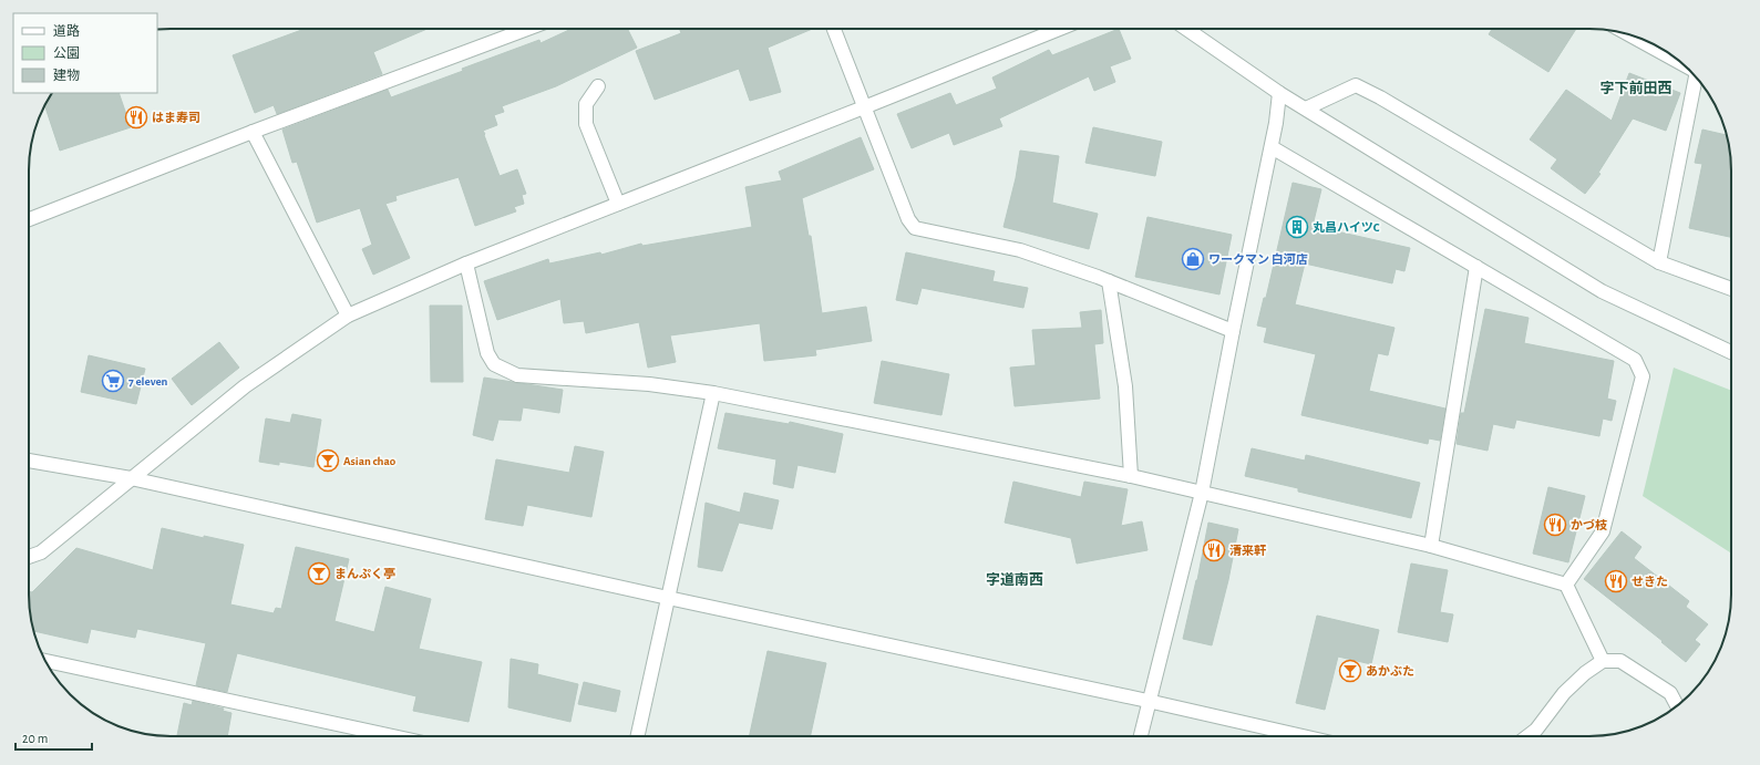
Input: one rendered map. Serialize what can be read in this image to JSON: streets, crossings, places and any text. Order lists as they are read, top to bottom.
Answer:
{
  "districts": ["字下前田西", "字道南西"],
  "places": {
    "restaurant": [
      "はま寿司",
      "かづ枝",
      "清来軒",
      "せきた"
    ],
    "building": ["丸昌ハイツC"],
    "shop": ["ワークマン 白河店"],
    "supermarket": ["7 eleven"],
    "bar": ["Asian chao", "まんぷく亭", "あかぶた"]
  },
  "legend": ["道路", "公園", "建物"],
  "scale_bar": "20 m"
}
